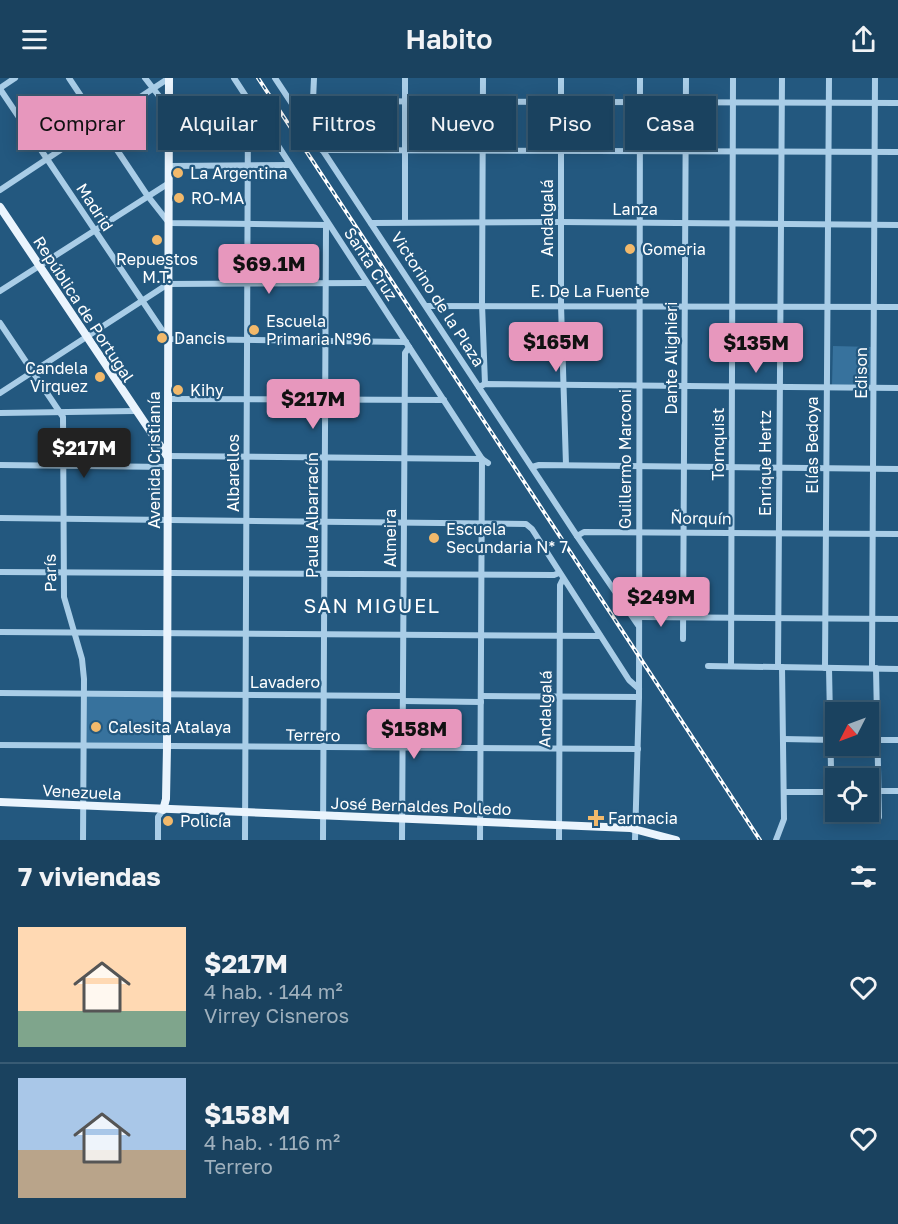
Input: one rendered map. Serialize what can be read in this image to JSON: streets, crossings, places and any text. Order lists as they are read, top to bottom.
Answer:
{
  "streets": {
    "main road": [
      "República de Portugal",
      "Avenida Cristianía",
      "Venezuela",
      "José Bernaldes Polledo"
    ],
    "street": [
      "Madrid",
      "Lanza",
      "Andalgalá",
      "Santa Cruz",
      "E. De La Fuente",
      "Victorino de la Plaza",
      "Dante Alighieri",
      "Edison",
      "Tornquist",
      "Elías Bedoya",
      "Guillermo Marconi",
      "Enrique Hertz",
      "Albarellos",
      "Paula Albarracín",
      "Ñorquín",
      "Almeira",
      "París",
      "Lavadero",
      "Terrero"
    ]
  },
  "crossings": [
    ["Madrid", "Avenida Cristianía"],
    ["Lanza", "Andalgalá"],
    ["Lanza", "Victorino de la Plaza"],
    ["Lanza", "Dante Alighieri"],
    ["Lanza", "Edison"],
    ["Lanza", "Tornquist"],
    ["Lanza", "Elías Bedoya"],
    ["Lanza", "Guillermo Marconi"],
    ["Lanza", "Enrique Hertz"],
    ["Andalgalá", "E. De La Fuente"],
    ["Andalgalá", "Lavadero"],
    ["Andalgalá", "Terrero"],
    ["Andalgalá", "José Bernaldes Polledo"],
    ["Santa Cruz", "Paula Albarracín"],
    ["Santa Cruz", "Almeira"],
    ["E. De La Fuente", "Victorino de la Plaza"],
    ["E. De La Fuente", "Dante Alighieri"],
    ["E. De La Fuente", "Edison"],
    ["E. De La Fuente", "Tornquist"],
    ["E. De La Fuente", "Elías Bedoya"],
    ["E. De La Fuente", "Guillermo Marconi"],
    ["E. De La Fuente", "Enrique Hertz"],
    ["Victorino de la Plaza", "Guillermo Marconi"],
    ["Victorino de la Plaza", "Ñorquín"],
    ["República de Portugal", "Avenida Cristianía"],
    ["Dante Alighieri", "Ñorquín"],
    ["Edison", "Ñorquín"],
    ["Tornquist", "Ñorquín"],
    ["Elías Bedoya", "Ñorquín"],
    ["Guillermo Marconi", "Ñorquín"],
    ["Guillermo Marconi", "Lavadero"],
    ["Guillermo Marconi", "Terrero"],
    ["Guillermo Marconi", "José Bernaldes Polledo"],
    ["Avenida Cristianía", "Lavadero"],
    ["Avenida Cristianía", "Terrero"],
    ["Avenida Cristianía", "Venezuela"],
    ["Avenida Cristianía", "José Bernaldes Polledo"],
    ["Enrique Hertz", "Ñorquín"],
    ["Albarellos", "Lavadero"],
    ["Albarellos", "Terrero"],
    ["Albarellos", "José Bernaldes Polledo"],
    ["Paula Albarracín", "Lavadero"],
    ["Paula Albarracín", "Terrero"],
    ["Paula Albarracín", "José Bernaldes Polledo"],
    ["Almeira", "Lavadero"],
    ["Almeira", "Terrero"],
    ["Almeira", "José Bernaldes Polledo"],
    ["París", "Lavadero"],
    ["París", "Terrero"],
    ["París", "Venezuela"],
    ["Venezuela", "José Bernaldes Polledo"]
  ],
  "districts": ["SAN MIGUEL"],
  "places": {
    "other": [
      "La Argentina",
      "RO-MA",
      "Repuestos M.T.",
      "Gomeria",
      "Escuela Primaria N°96",
      "Dancis",
      "Candela Virquez",
      "Kihy",
      "Escuela Secundaria N* 7",
      "Calesita Atalaya",
      "Policía"
    ],
    "health": ["Farmacia"]
  },
  "north": "bottom left",
  "page": {
    "header": "Habito",
    "chip": [
      "Comprar",
      "Alquilar",
      "Filtros",
      "Nuevo",
      "Piso",
      "Casa"
    ],
    "price": [
      "$69.1M",
      "$165M",
      "$135M",
      "$217M",
      "$217M",
      "$249M",
      "$158M"
    ],
    "heading": "7 viviendas",
    "list": [
      {
        "name": "$217M",
        "note": "4 hab. · 144 m² · Virrey Cisneros"
      },
      {
        "name": "$158M",
        "note": "4 hab. · 116 m² · Terrero"
      }
    ]
  }
}
